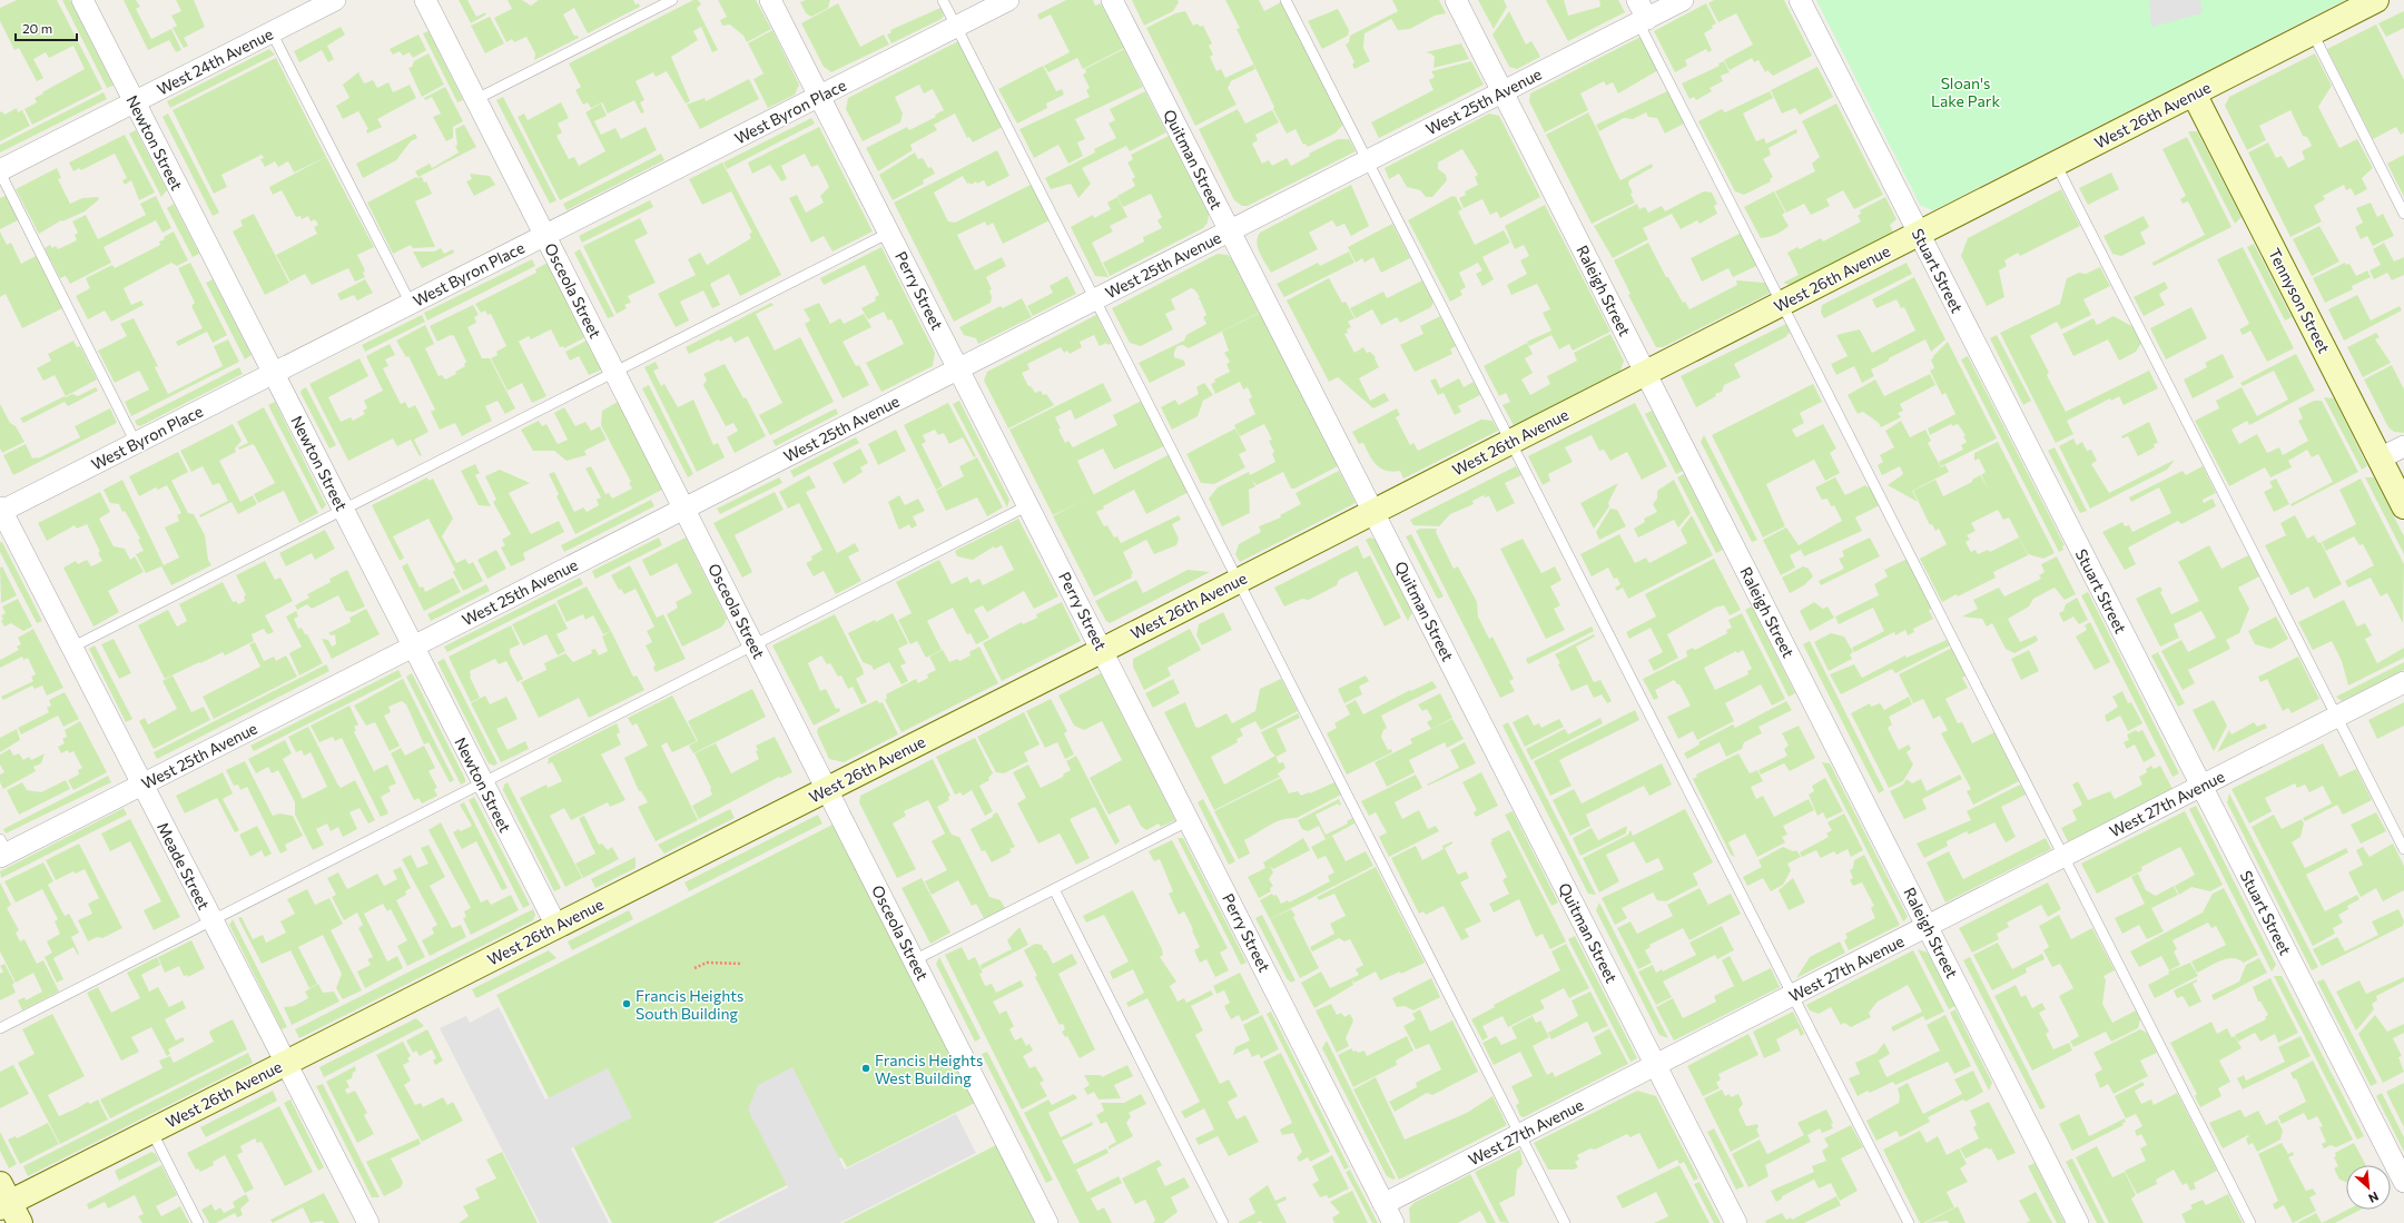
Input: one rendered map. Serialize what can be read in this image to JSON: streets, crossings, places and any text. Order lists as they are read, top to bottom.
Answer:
{
  "streets": {
    "street": [
      "West 24th Avenue",
      "West 25th Avenue",
      "West Byron Place",
      "West 26th Avenue",
      "Newton Street",
      "Quitman Street",
      "Stuart Street",
      "Osceola Street",
      "Perry Street",
      "Raleigh Street",
      "Tennyson Street",
      "West 27th Avenue",
      "Meade Street"
    ]
  },
  "crossings": [
    ["West 24th Avenue", "Newton Street"],
    ["West 25th Avenue", "Newton Street"],
    ["West 25th Avenue", "Quitman Street"],
    ["West 25th Avenue", "Osceola Street"],
    ["West 25th Avenue", "Perry Street"],
    ["West 25th Avenue", "Raleigh Street"],
    ["West 25th Avenue", "Meade Street"],
    ["West Byron Place", "Newton Street"],
    ["West Byron Place", "Osceola Street"],
    ["West Byron Place", "Perry Street"],
    ["West Byron Place", "Meade Street"],
    ["West 26th Avenue", "Newton Street"],
    ["West 26th Avenue", "Quitman Street"],
    ["West 26th Avenue", "Stuart Street"],
    ["West 26th Avenue", "Osceola Street"],
    ["West 26th Avenue", "Perry Street"],
    ["West 26th Avenue", "Raleigh Street"],
    ["West 26th Avenue", "Tennyson Street"],
    ["West 26th Avenue", "Meade Street"],
    ["Quitman Street", "West 27th Avenue"],
    ["Stuart Street", "West 27th Avenue"],
    ["Perry Street", "West 27th Avenue"],
    ["Raleigh Street", "West 27th Avenue"]
  ],
  "parks": ["Sloan's Lake Park"],
  "places": ["Francis Heights South Building", "Francis Heights West Building"],
  "scale_bar": "20 m",
  "north": "bottom right"
}
